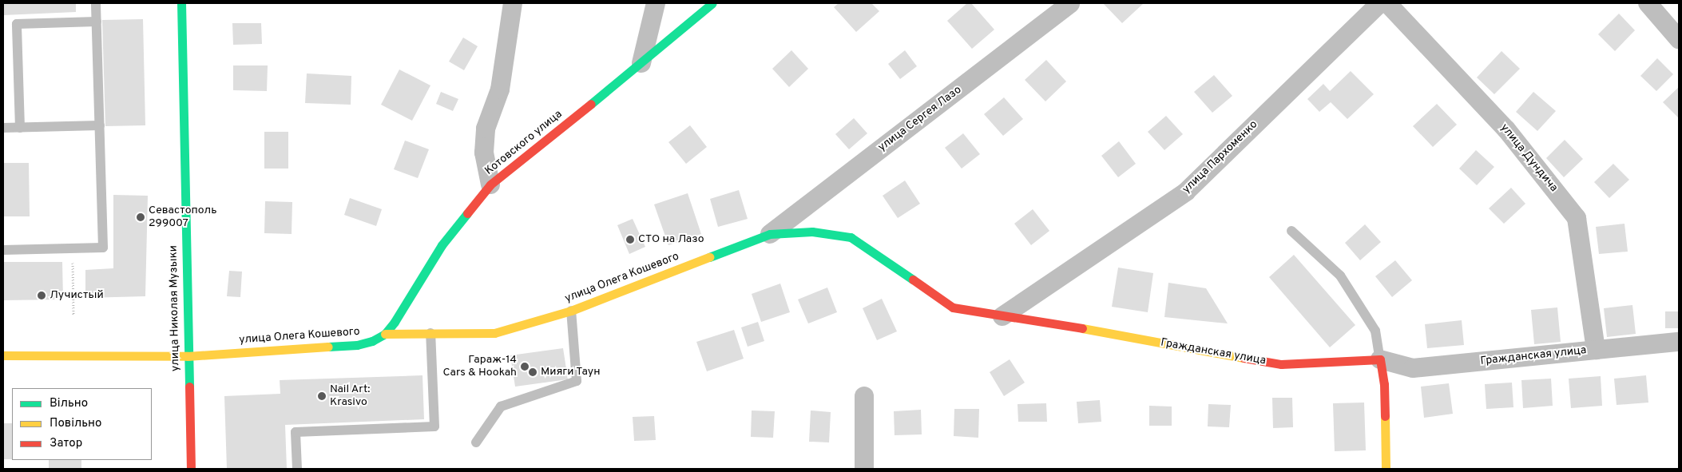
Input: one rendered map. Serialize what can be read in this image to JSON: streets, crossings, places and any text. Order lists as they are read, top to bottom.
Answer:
{
  "streets": {
    "main road": [
      "Котовского улица",
      "улица Олега Кошевого",
      "улица Николая Музыки",
      "Гражданская улица"
    ],
    "street": ["улица Сергея Лазо", "улица Пархоменко", "улица Дундича"]
  },
  "crossings": [
    ["улица Сергея Лазо", "улица Олега Кошевого"],
    ["улица Сергея Лазо", "Гражданская улица"],
    ["Котовского улица", "улица Олега Кошевого"],
    ["улица Пархоменко", "Гражданская улица"],
    ["улица Дундича", "Гражданская улица"],
    ["улица Олега Кошевого", "улица Николая Музыки"],
    ["улица Олега Кошевого", "Гражданская улица"]
  ],
  "places": [
    "Севастополь 299007",
    "СТО на Лазо",
    "Лучистый",
    "Гараж-14 Cars & Hookah",
    "Мияги Таун",
    "Nail Art: Krasivo"
  ],
  "legend": ["Вільно", "Повільно", "Затор"]
}
